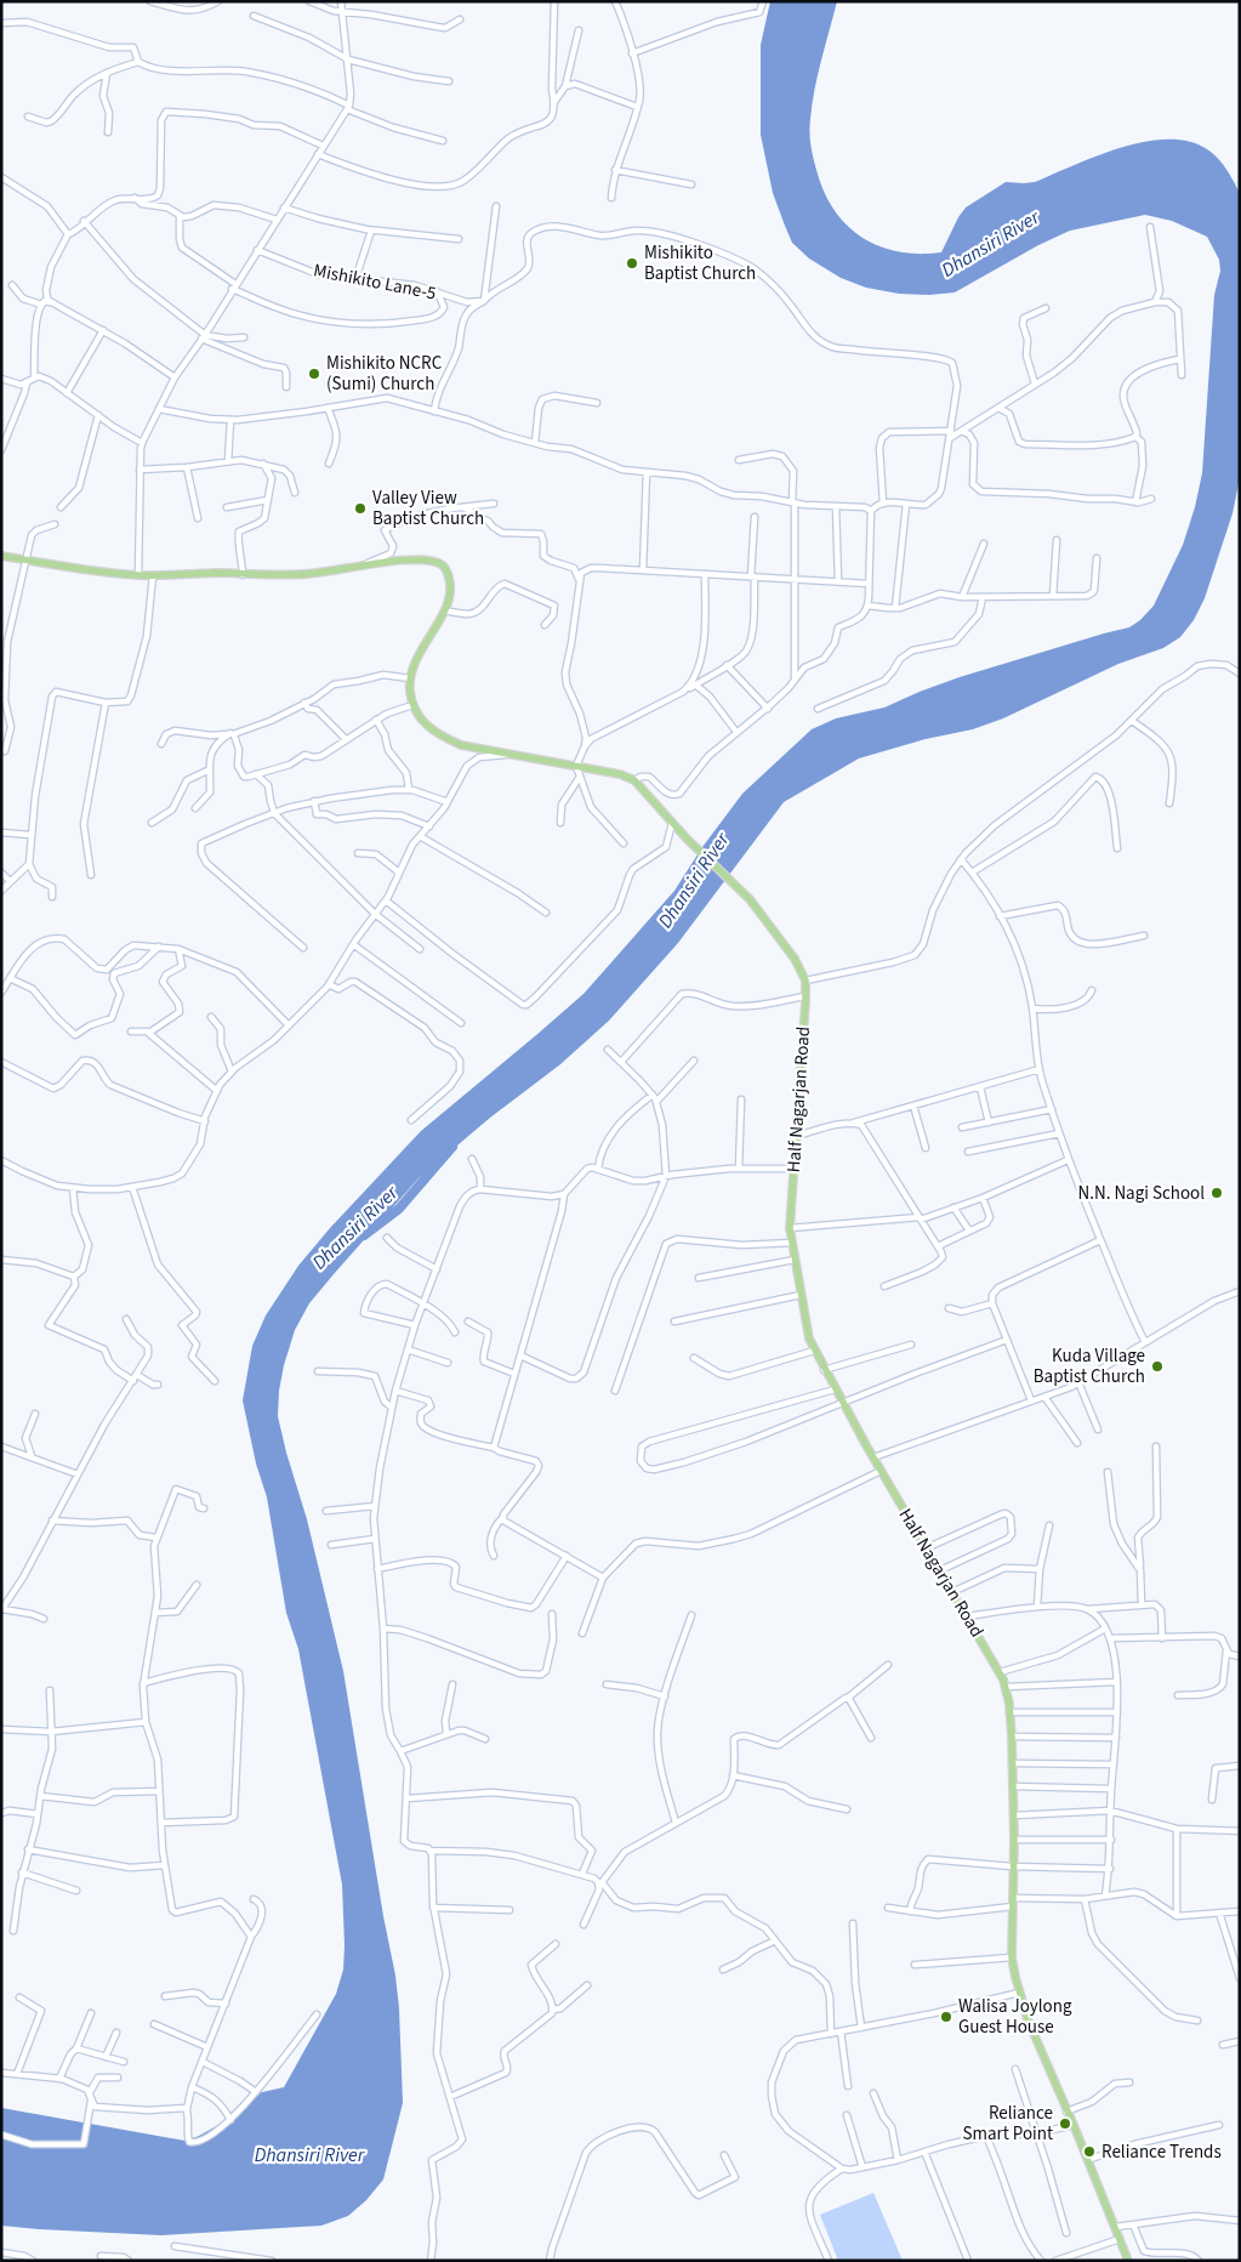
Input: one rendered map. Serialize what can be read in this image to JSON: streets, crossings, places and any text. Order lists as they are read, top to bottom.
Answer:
{
  "streets": {
    "main road": ["Half Nagarjan Road"],
    "street": ["Mishikito Lane-5"]
  },
  "water": ["Dhansiri River"],
  "places": [
    "Mishikito Baptist Church",
    "Mishikito NCRC (Sumi) Church",
    "Valley View Baptist Church",
    "N.N. Nagi School",
    "Kuda Village Baptist Church",
    "Walisa Joylong Guest House",
    "Reliance Smart Point",
    "Reliance Trends"
  ]
}
